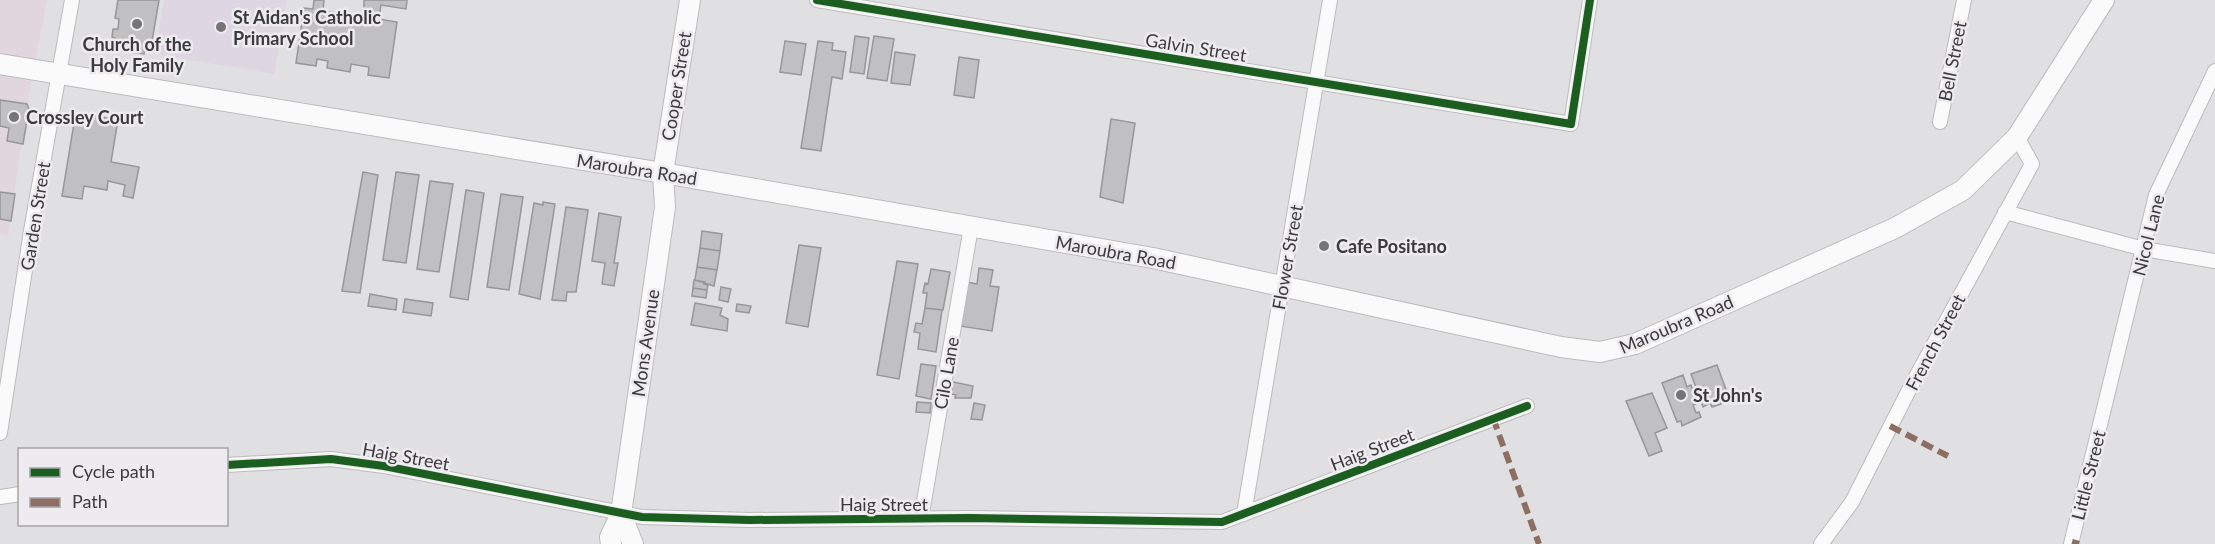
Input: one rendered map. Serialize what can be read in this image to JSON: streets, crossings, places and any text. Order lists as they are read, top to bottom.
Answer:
{
  "streets": {
    "main road": ["Cooper Street", "Maroubra Road", "Mons Avenue"],
    "street": [
      "Galvin Street",
      "Bell Street",
      "Garden Street",
      "Nicol Lane",
      "Flower Street",
      "French Street",
      "Cilo Lane",
      "Haig Street",
      "Little Street"
    ]
  },
  "crossings": [
    ["Galvin Street", "Flower Street"],
    ["Cooper Street", "Maroubra Road"],
    ["Cooper Street", "Mons Avenue"],
    ["Maroubra Road", "Garden Street"],
    ["Maroubra Road", "Flower Street"],
    ["Maroubra Road", "French Street"],
    ["Maroubra Road", "Mons Avenue"],
    ["Maroubra Road", "Cilo Lane"],
    ["Nicol Lane", "Little Street"],
    ["Flower Street", "Haig Street"],
    ["Mons Avenue", "Haig Street"],
    ["Cilo Lane", "Haig Street"]
  ],
  "places": [
    "Church of the Holy Family",
    "St Aidan's Catholic Primary School",
    "Crossley Court",
    "Cafe Positano",
    "St John's"
  ],
  "legend": ["Cycle path", "Path"]
}
